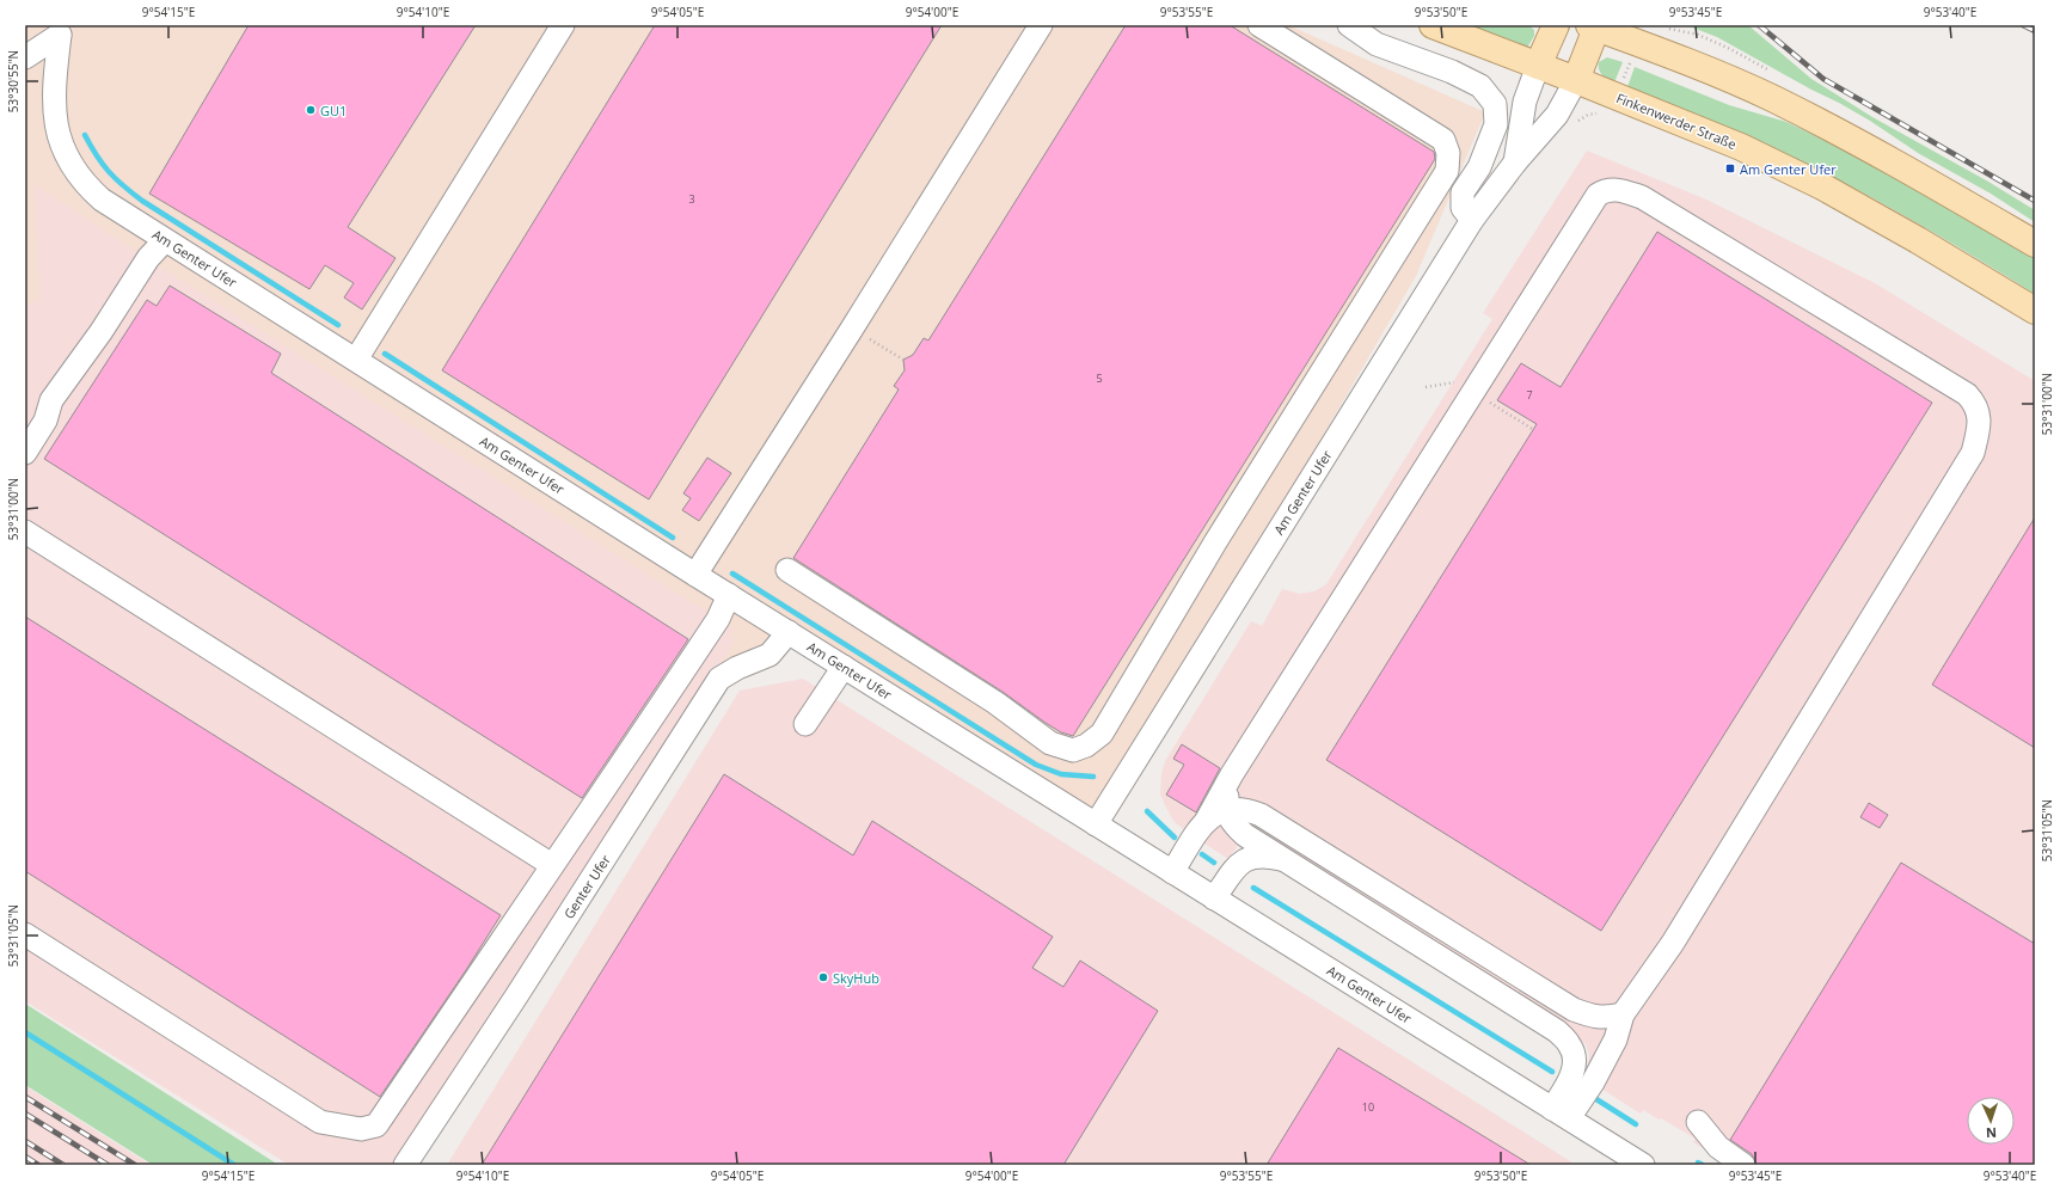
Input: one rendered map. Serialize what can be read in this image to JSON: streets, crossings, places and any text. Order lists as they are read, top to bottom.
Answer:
{
  "streets": {
    "main road": ["Finkenwerder Straße"],
    "street": ["Am Genter Ufer", "Genter Ufer"]
  },
  "crossings": [
    ["Finkenwerder Straße", "Am Genter Ufer"],
    ["Am Genter Ufer", "Genter Ufer"]
  ],
  "places": {
    "other": ["GU1", "SkyHub"],
    "transit": ["Am Genter Ufer"]
  },
  "house_numbers": [
    "3",
    "5",
    "7",
    "10"
  ],
  "north": "bottom",
  "coordinates": [
    "9°54'15\"E",
    "9°54'10\"E",
    "9°54'05\"E",
    "9°54'00\"E",
    "9°53'55\"E",
    "9°53'50\"E",
    "9°53'45\"E",
    "9°53'40\"E",
    "53°30'55\"N",
    "53°31'00\"N",
    "53°31'05\"N"
  ]
}
